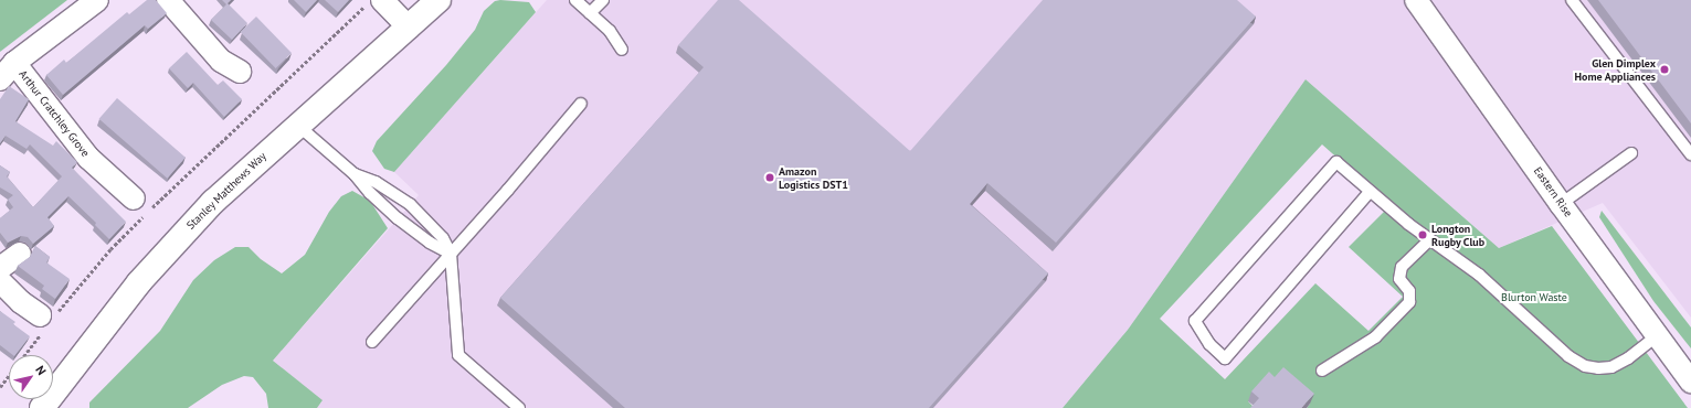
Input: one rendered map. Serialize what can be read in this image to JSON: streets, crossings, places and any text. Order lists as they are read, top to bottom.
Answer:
{
  "streets": {
    "main road": ["Stanley Matthews Way"],
    "street": ["Arthur Cratchley Grove", "Eastern Rise"]
  },
  "parks": ["Blurton Waste"],
  "places": ["Glen Dimplex Home Appliances", "Amazon Logistics DST1", "Longton Rugby Club"],
  "north": "top right"
}
